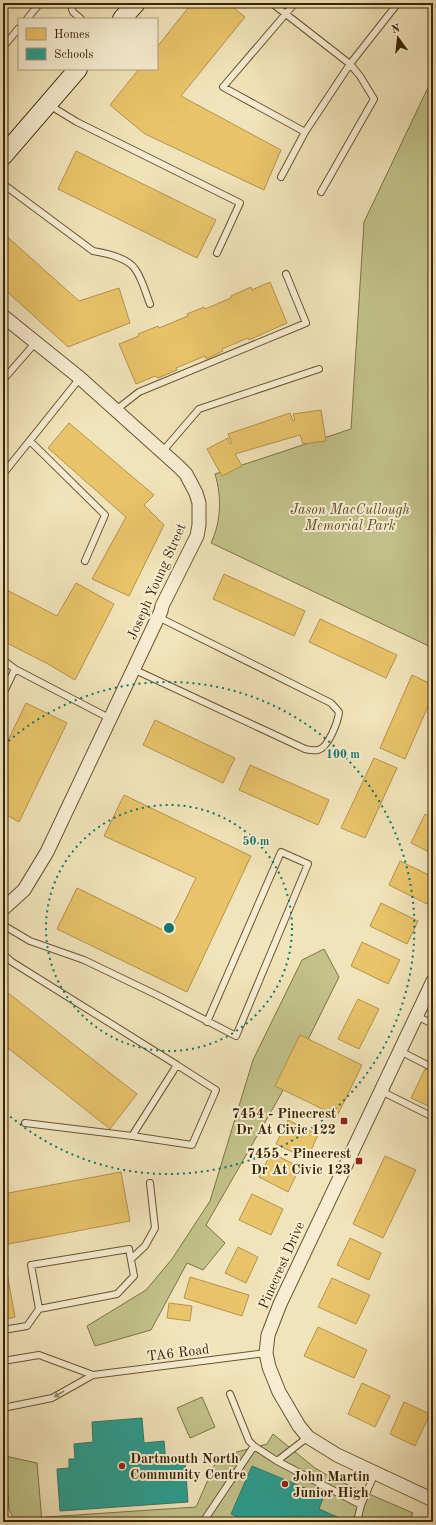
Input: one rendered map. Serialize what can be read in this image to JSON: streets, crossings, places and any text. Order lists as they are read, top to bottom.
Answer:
{
  "streets": {
    "street": ["Joseph Young Street", "Pinecrest Drive"],
    "lane": ["TA6 Road"]
  },
  "crossings": [
    ["Pinecrest Drive", "TA6 Road"]
  ],
  "parks": ["Jason MacCullough Memorial Park"],
  "places": {
    "transit": ["7454 - Pinecrest Dr At Civic 122", "7455 - Pinecrest Dr At Civic 123"],
    "other": ["Dartmouth North Community Centre", "John Martin Junior High"]
  },
  "legend": ["Homes", "Schools"],
  "north": "top",
  "rings": ["100 m", "50 m"]
}
